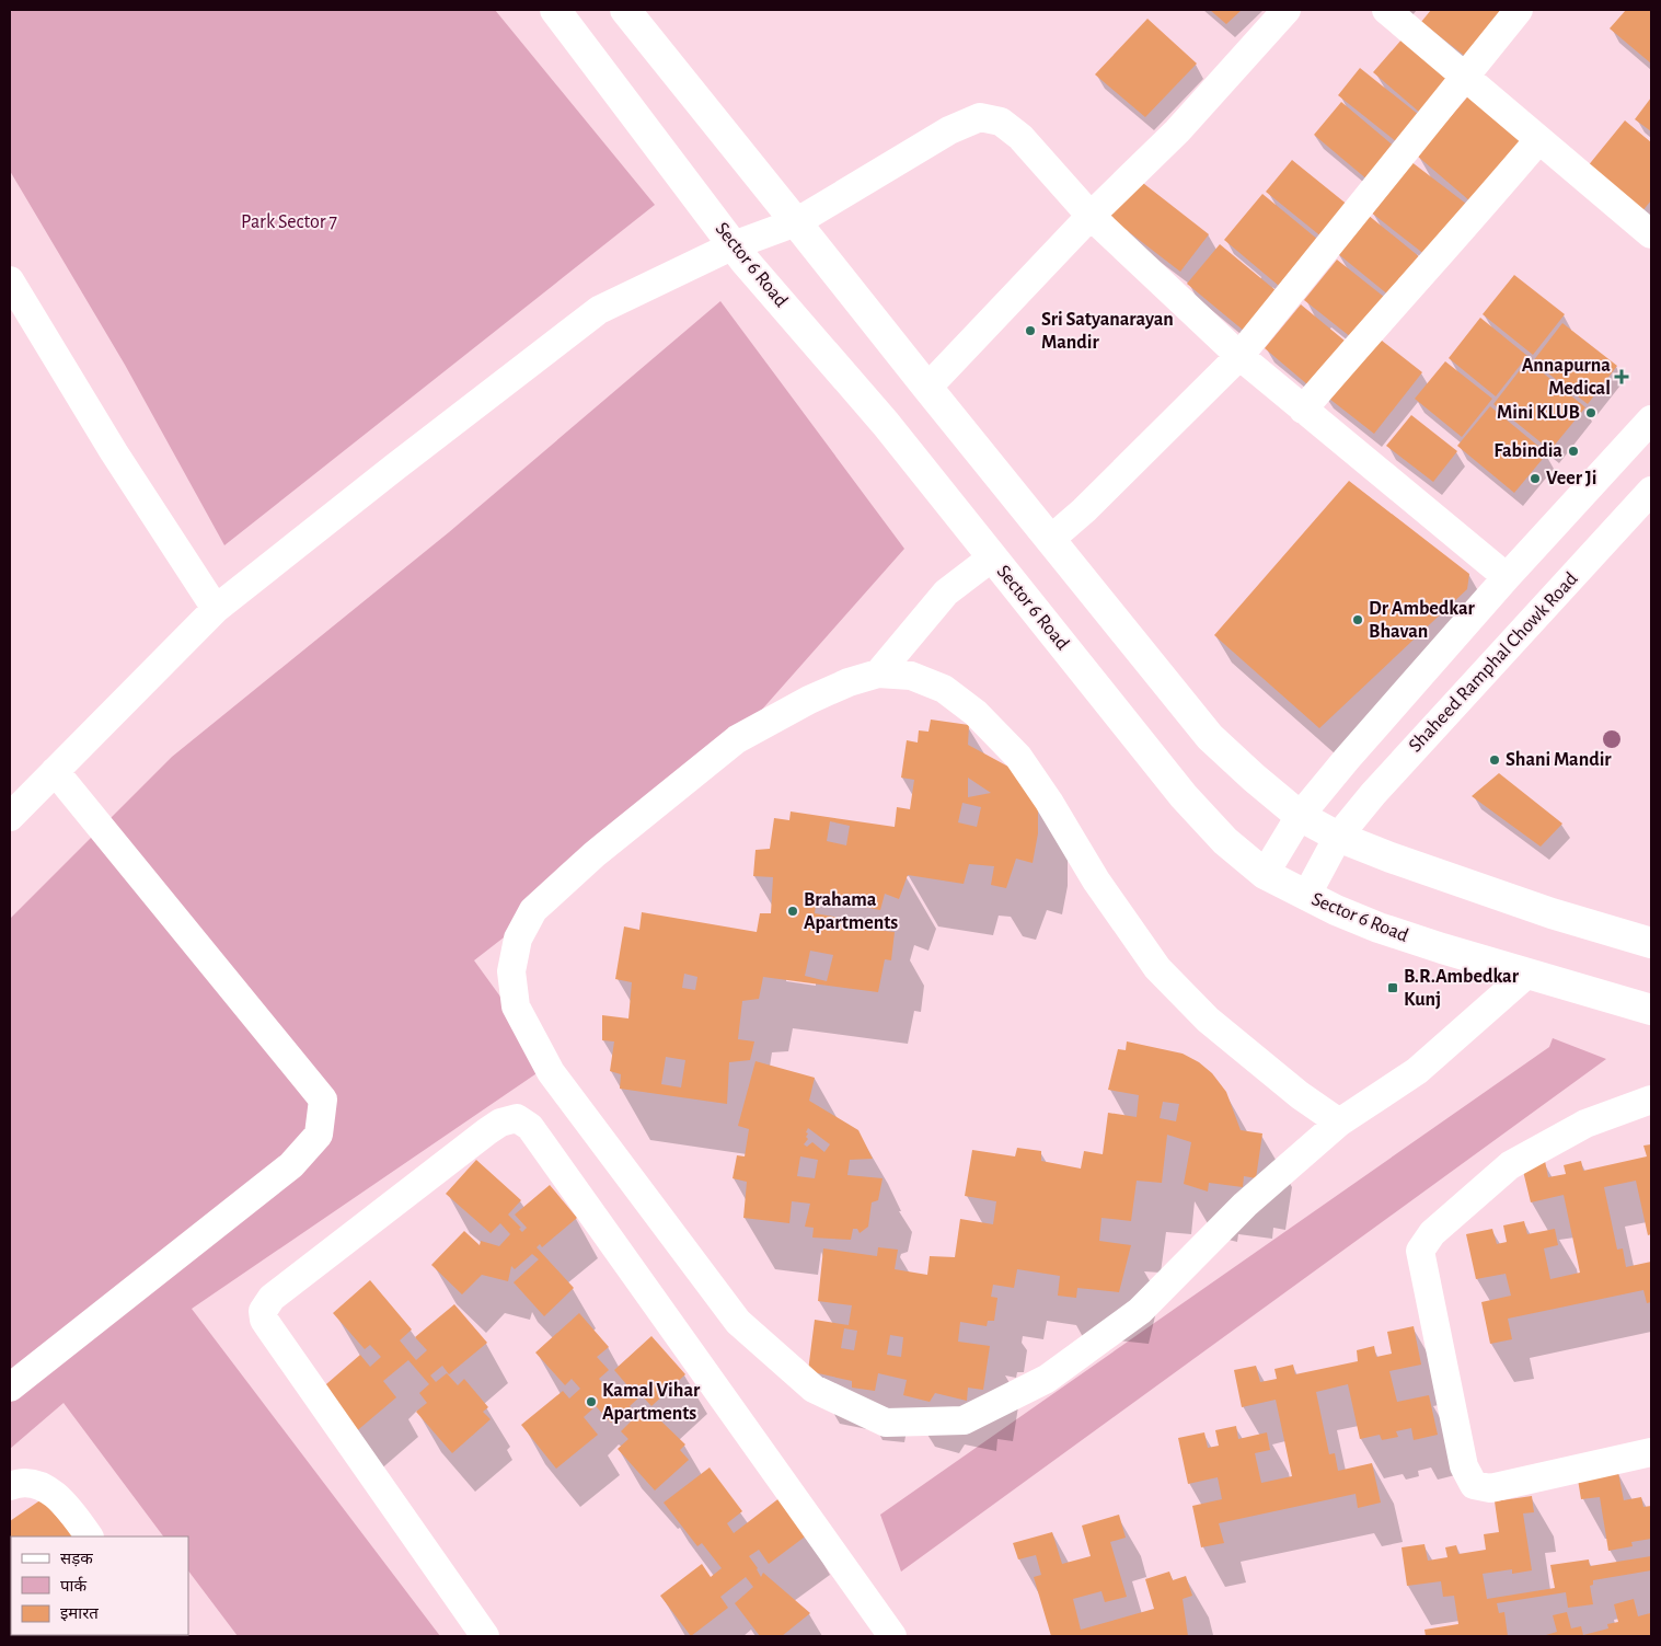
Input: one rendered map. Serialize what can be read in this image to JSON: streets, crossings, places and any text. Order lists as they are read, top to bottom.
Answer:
{
  "streets": {
    "street": ["Sector 6 Road", "Shaheed Ramphal Chowk Road"]
  },
  "crossings": [
    ["Sector 6 Road", "Shaheed Ramphal Chowk Road"]
  ],
  "parks": ["Park Sector 7"],
  "places": {
    "other": [
      "Sri Satyanarayan Mandir",
      "Mini KLUB",
      "Fabindia",
      "Veer Ji",
      "Dr Ambedkar Bhavan",
      "Shani Mandir",
      "Brahama Apartments",
      "Kamal Vihar Apartments"
    ],
    "health": ["Annapurna Medical"],
    "transit": ["B.R.Ambedkar Kunj"]
  },
  "legend": ["सड़क", "पार्क", "इमारत"]
}
